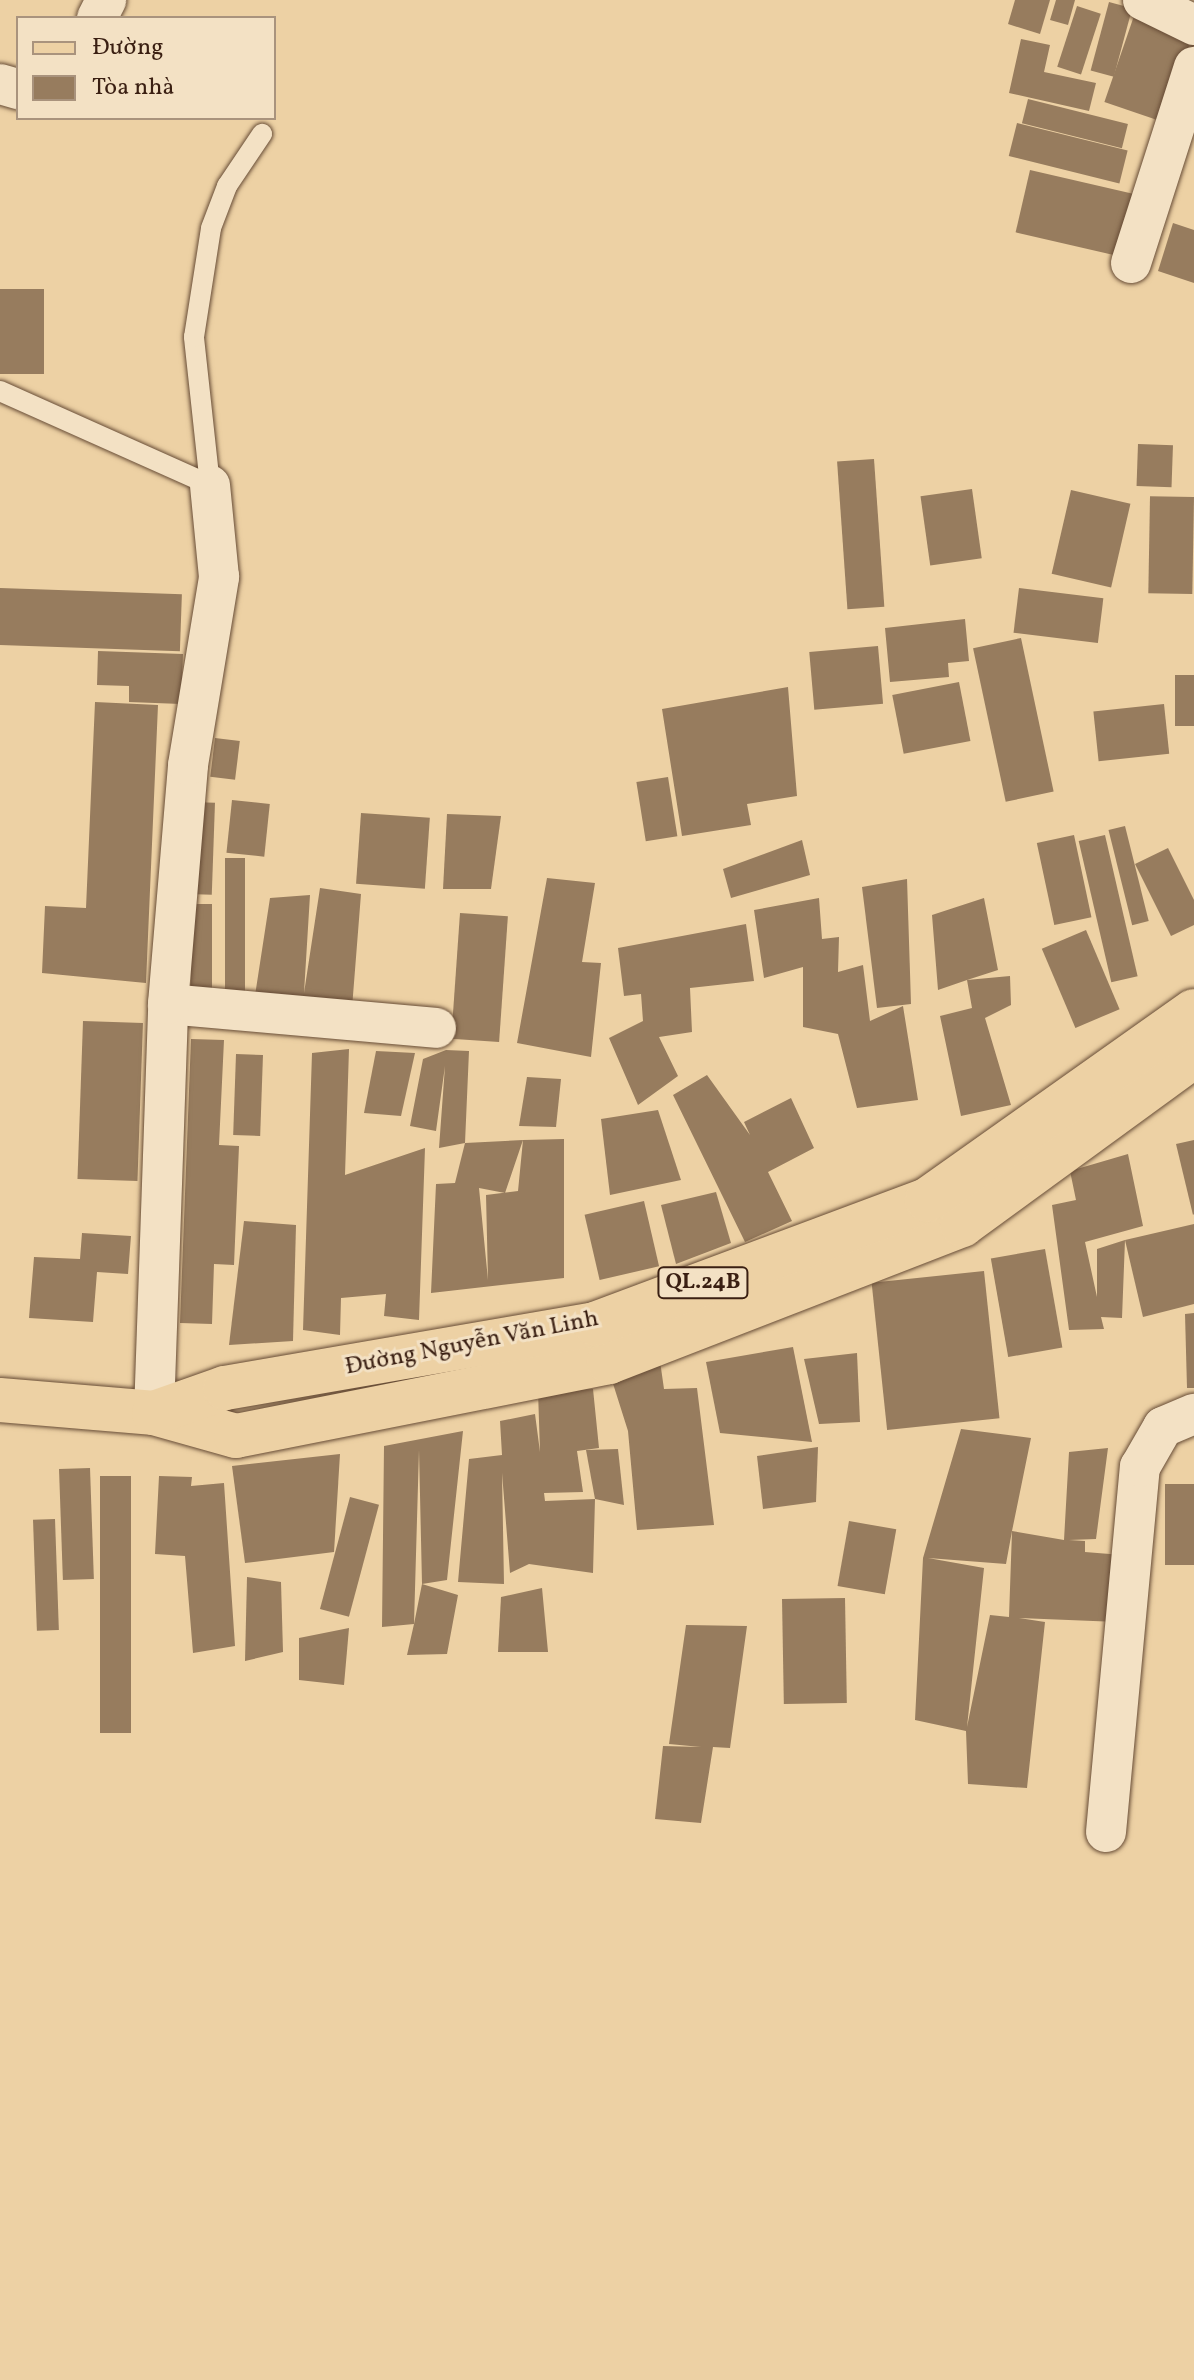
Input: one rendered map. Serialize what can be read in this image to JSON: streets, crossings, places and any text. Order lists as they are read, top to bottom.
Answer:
{
  "streets": {
    "main road": ["QL.24B", "Đường Nguyễn Văn Linh"]
  },
  "legend": ["Đường", "Tòa nhà"]
}
